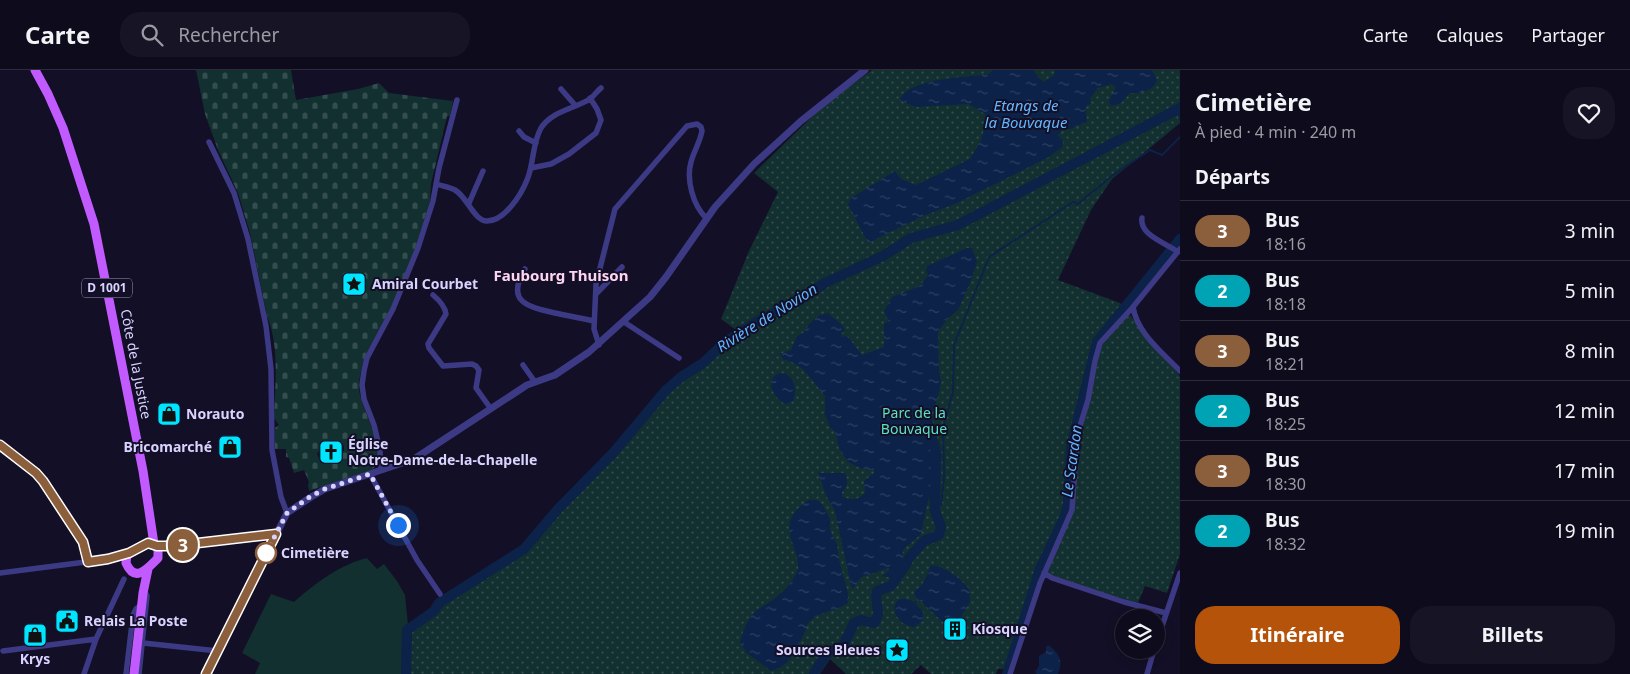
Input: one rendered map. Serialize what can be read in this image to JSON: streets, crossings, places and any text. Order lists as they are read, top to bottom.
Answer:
{
  "streets": {
    "main road": ["D 1001", "Côte de la Justice"]
  },
  "districts": ["Faubourg Thuison"],
  "water": ["Etangs de la Bouvaque", "Rivière de Novion", "Le Scardon"],
  "parks": ["Parc de la Bouvaque"],
  "places": {
    "place": ["Amiral Courbet", "Sources Bleues"],
    "shop": ["Norauto", "Bricomarché", "Krys"],
    "church": ["Église Notre-Dame-de-la-Chapelle"],
    "other": ["Cimetière"],
    "public building": ["Relais La Poste"],
    "building": ["Kiosque"]
  },
  "lines": ["bus line 3"],
  "page": {
    "header": "Carte",
    "search": "Rechercher",
    "nav": ["Carte", "Calques", "Partager"],
    "on_map": "3",
    "heading": [
      ["Cimetière", "À pied · 4 min · 240 m"],
      "Départs"
    ],
    "list": [
      {
        "mark": "3",
        "name": "Bus",
        "note": "18:16",
        "value": "3 min"
      },
      {
        "mark": "2",
        "name": "Bus",
        "note": "18:18",
        "value": "5 min"
      },
      {
        "mark": "3",
        "name": "Bus",
        "note": "18:21",
        "value": "8 min"
      },
      {
        "mark": "2",
        "name": "Bus",
        "note": "18:25",
        "value": "12 min"
      },
      {
        "mark": "3",
        "name": "Bus",
        "note": "18:30",
        "value": "17 min"
      },
      {
        "mark": "2",
        "name": "Bus",
        "note": "18:32",
        "value": "19 min"
      }
    ],
    "buttons": ["Itinéraire", "Billets"]
  }
}
